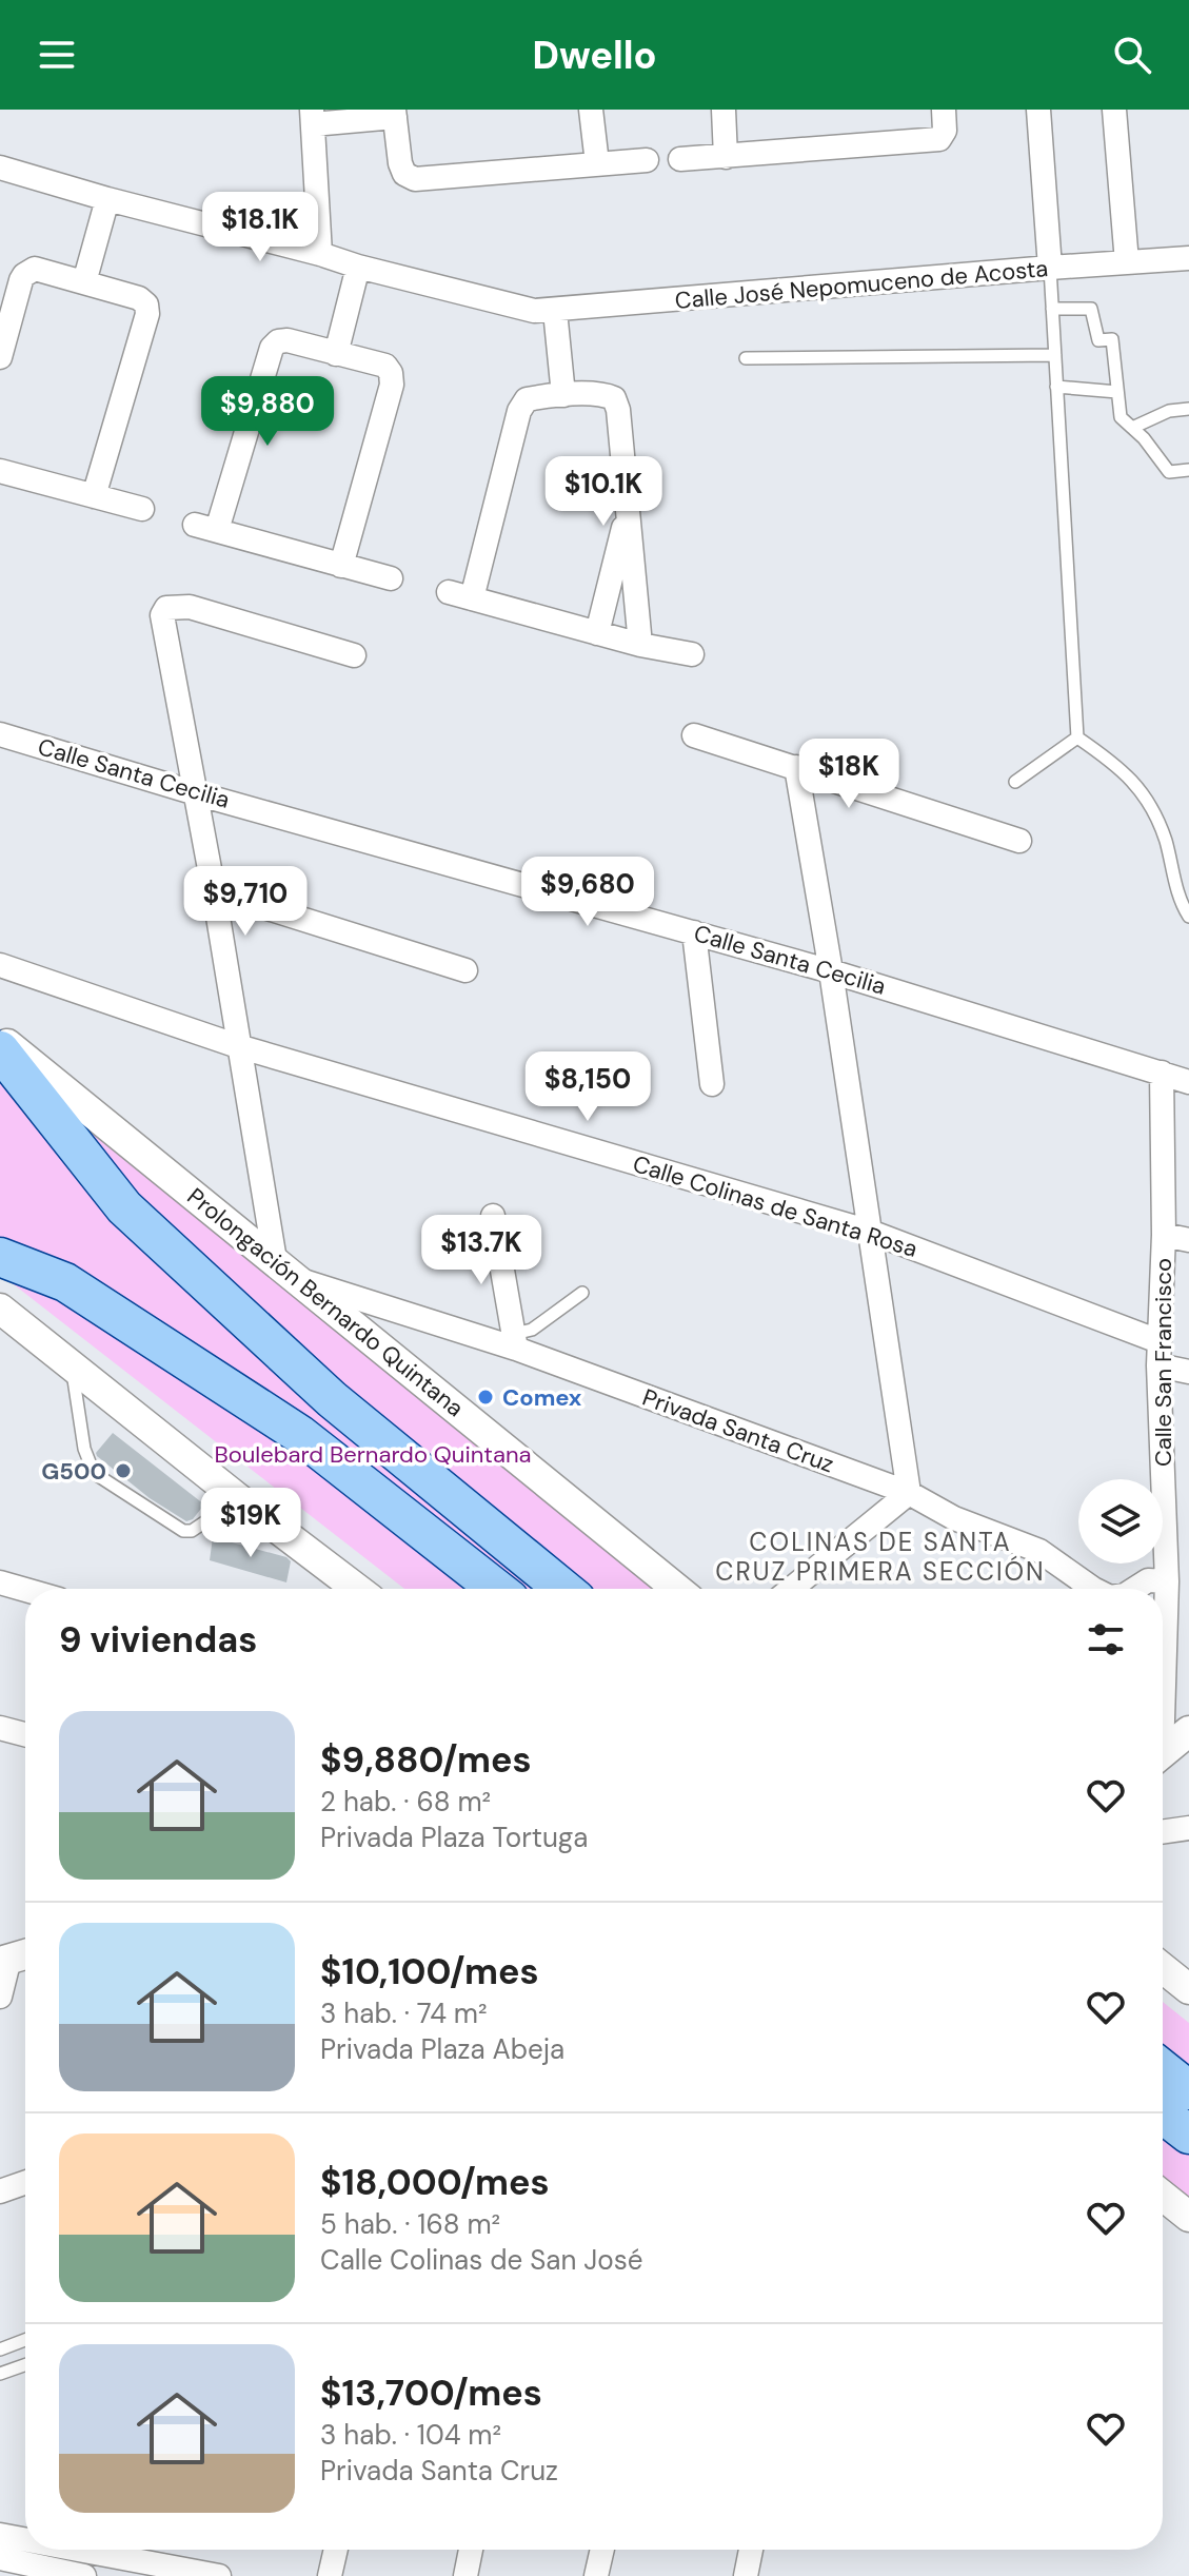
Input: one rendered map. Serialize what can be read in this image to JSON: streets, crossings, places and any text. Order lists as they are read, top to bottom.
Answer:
{
  "streets": {
    "street": [
      "Calle José Nepomuceno de Acosta",
      "Calle Santa Cecilia",
      "Calle Colinas de Santa Rosa",
      "Prolongación Bernardo Quintana",
      "Calle San Francisco",
      "Privada Santa Cruz"
    ]
  },
  "crossings": [
    ["Calle Santa Cecilia", "Calle San Francisco"],
    ["Calle Colinas de Santa Rosa", "Calle San Francisco"],
    ["Prolongación Bernardo Quintana", "Privada Santa Cruz"],
    ["Calle San Francisco", "Privada Santa Cruz"]
  ],
  "districts": ["COLINAS DE SANTA CRUZ PRIMERA SECCIÓN"],
  "parks": ["Boulebard Bernardo Quintana"],
  "places": ["Comex", "G500"],
  "page": {
    "header": "Dwello",
    "price": [
      "$18.1K",
      "$9,880",
      "$10.1K",
      "$18K",
      "$9,680",
      "$9,710",
      "$8,150",
      "$13.7K",
      "$19K"
    ],
    "heading": "9 viviendas",
    "list": [
      {
        "name": "$9,880/mes",
        "note": "2 hab. · 68 m² · Privada Plaza Tortuga"
      },
      {
        "name": "$10,100/mes",
        "note": "3 hab. · 74 m² · Privada Plaza Abeja"
      },
      {
        "name": "$18,000/mes",
        "note": "5 hab. · 168 m² · Calle Colinas de San José"
      },
      {
        "name": "$13,700/mes",
        "note": "3 hab. · 104 m² · Privada Santa Cruz"
      }
    ]
  }
}
